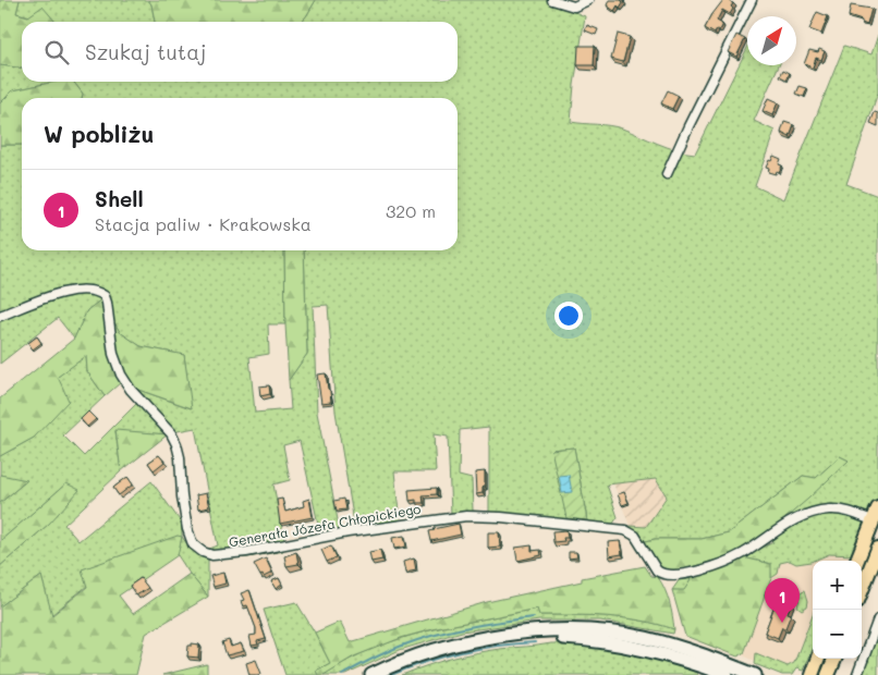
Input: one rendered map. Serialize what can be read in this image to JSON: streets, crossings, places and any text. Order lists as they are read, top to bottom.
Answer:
{
  "streets": {
    "street": ["Generała Józefa Chłopickiego"]
  },
  "north": "top right",
  "page": {
    "search": "Szukaj tutaj",
    "heading": "W pobliżu",
    "list": [
      {
        "mark": "1",
        "name": "Shell",
        "note": "Stacja paliw · Krakowska",
        "value": "320 m"
      }
    ],
    "map_buttons": ["+", "−"],
    "pins": "1"
  }
}
